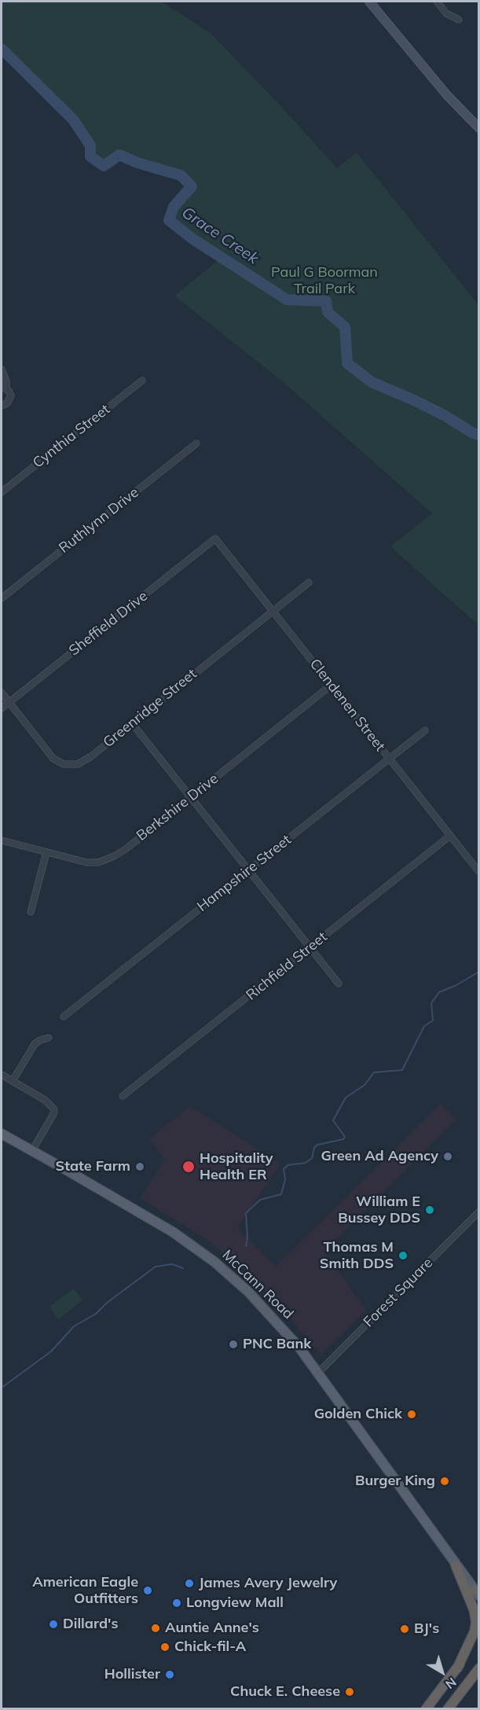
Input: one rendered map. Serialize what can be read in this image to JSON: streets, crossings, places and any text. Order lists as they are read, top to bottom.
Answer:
{
  "streets": {
    "main road": ["McCann Road"],
    "street": [
      "Cynthia Street",
      "Ruthlynn Drive",
      "Sheffield Drive",
      "Clendenen Street",
      "Greenridge Street",
      "Berkshire Drive",
      "Hampshire Street",
      "Richfield Street",
      "Forest Square"
    ]
  },
  "crossings": [
    ["Sheffield Drive", "Clendenen Street"],
    ["Sheffield Drive", "Greenridge Street"],
    ["Clendenen Street", "Greenridge Street"],
    ["Clendenen Street", "Berkshire Drive"],
    ["Clendenen Street", "Hampshire Street"],
    ["Clendenen Street", "Richfield Street"],
    ["McCann Road", "Forest Square"]
  ],
  "water": ["Grace Creek"],
  "parks": ["Paul G Boorman Trail Park"],
  "places": [
    "Green Ad Agency",
    "State Farm",
    "Hospitality Health ER",
    "William E Bussey DDS",
    "Thomas M Smith DDS",
    "PNC Bank",
    "Golden Chick",
    "Burger King",
    "James Avery Jewelry",
    "American Eagle Outfitters",
    "Longview Mall",
    "Dillard's",
    "Auntie Anne's",
    "BJ's",
    "Chick-fil-A",
    "Hollister",
    "Chuck E. Cheese"
  ],
  "north": "bottom right"
}
